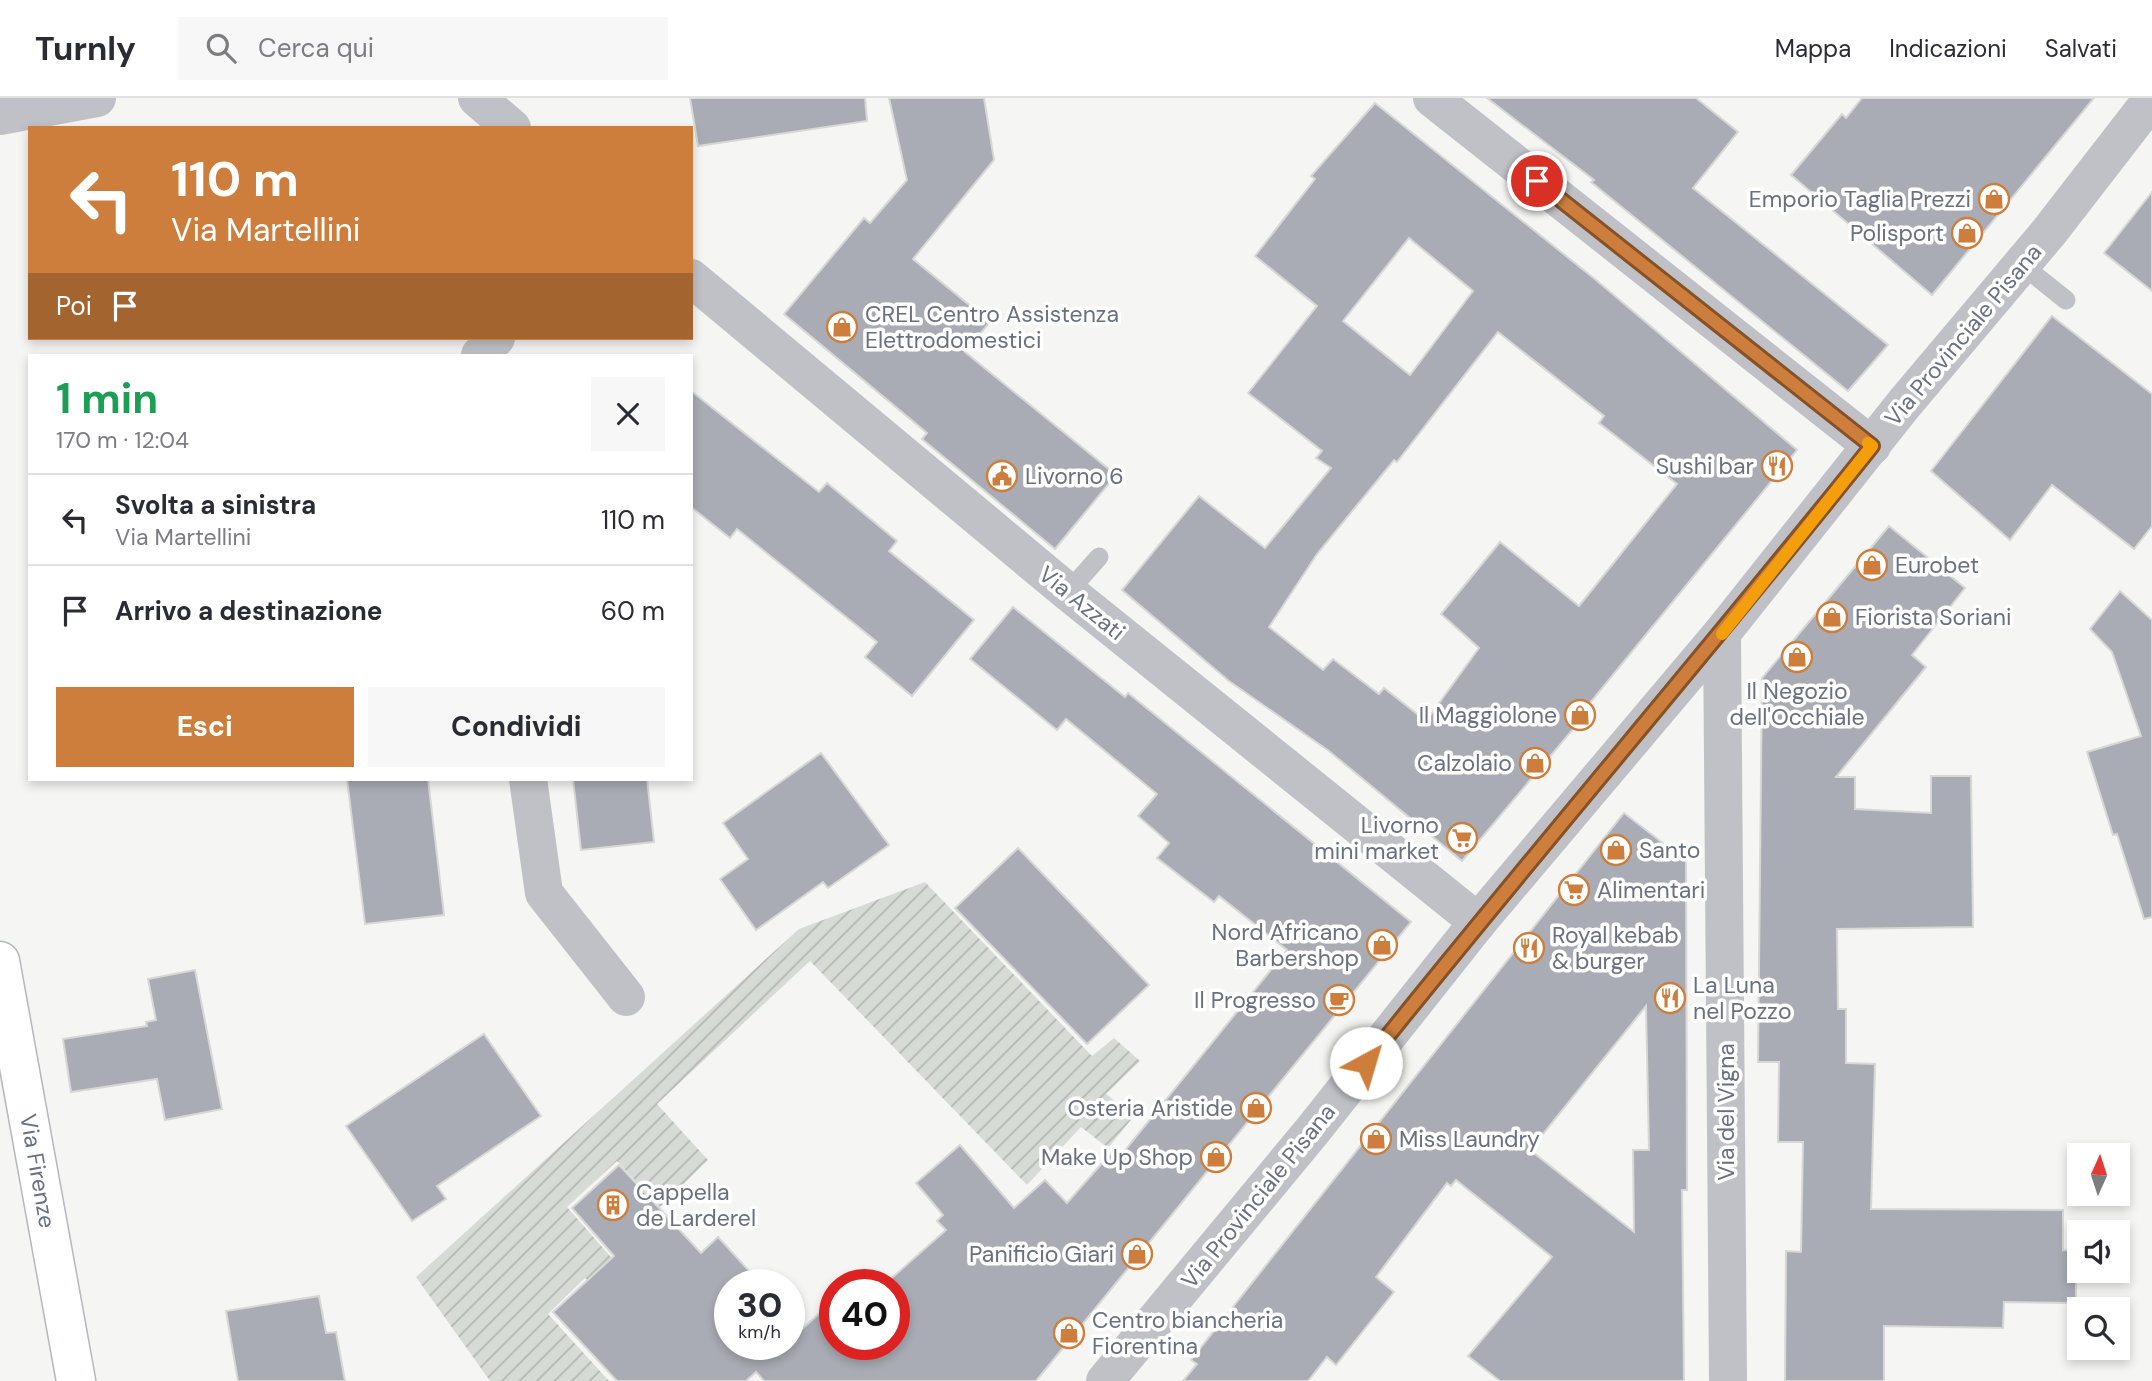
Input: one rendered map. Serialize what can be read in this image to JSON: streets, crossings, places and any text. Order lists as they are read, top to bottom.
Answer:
{
  "streets": {
    "main road": ["Via Firenze"],
    "street": ["Via Provinciale Pisana", "Via Azzati", "Via del Vigna"]
  },
  "crossings": [
    ["Via Provinciale Pisana", "Via Azzati"],
    ["Via Provinciale Pisana", "Via del Vigna"]
  ],
  "places": {
    "shop": [
      "Emporio Taglia Prezzi",
      "Polisport",
      "CREL Centro Assistenza Elettrodomestici",
      "Eurobet",
      "Fiorista Soriani",
      "Il Negozio dell'Occhiale",
      "Il Maggiolone",
      "Calzolaio",
      "Santo",
      "Nord Africano Barbershop",
      "Osteria Aristide",
      "Miss Laundry",
      "Make Up Shop",
      "Panificio Giari",
      "Centro biancheria Fiorentina"
    ],
    "restaurant": ["Sushi bar", "Royal kebab & burger", "La Luna nel Pozzo"],
    "public building": ["Livorno 6"],
    "supermarket": ["Livorno mini market", "Alimentari"],
    "cafe": ["Il Progresso"],
    "building": ["Cappella de Larderel"]
  },
  "north": "top",
  "page": {
    "header": "Turnly",
    "search": "Cerca qui",
    "nav": ["Mappa", "Indicazioni", "Salvati"],
    "turn": ["110 m", "Via Martellini"],
    "then": "Poi",
    "heading": ["1 min", "170 m · 12:04"],
    "list": [
      {
        "name": "Svolta a sinistra",
        "note": "Via Martellini",
        "value": "110 m"
      },
      {
        "name": "Arrivo a destinazione",
        "value": "60 m"
      }
    ],
    "buttons": ["Esci", "Condividi"],
    "speed": "30 km/h",
    "limit": "40"
  }
}
